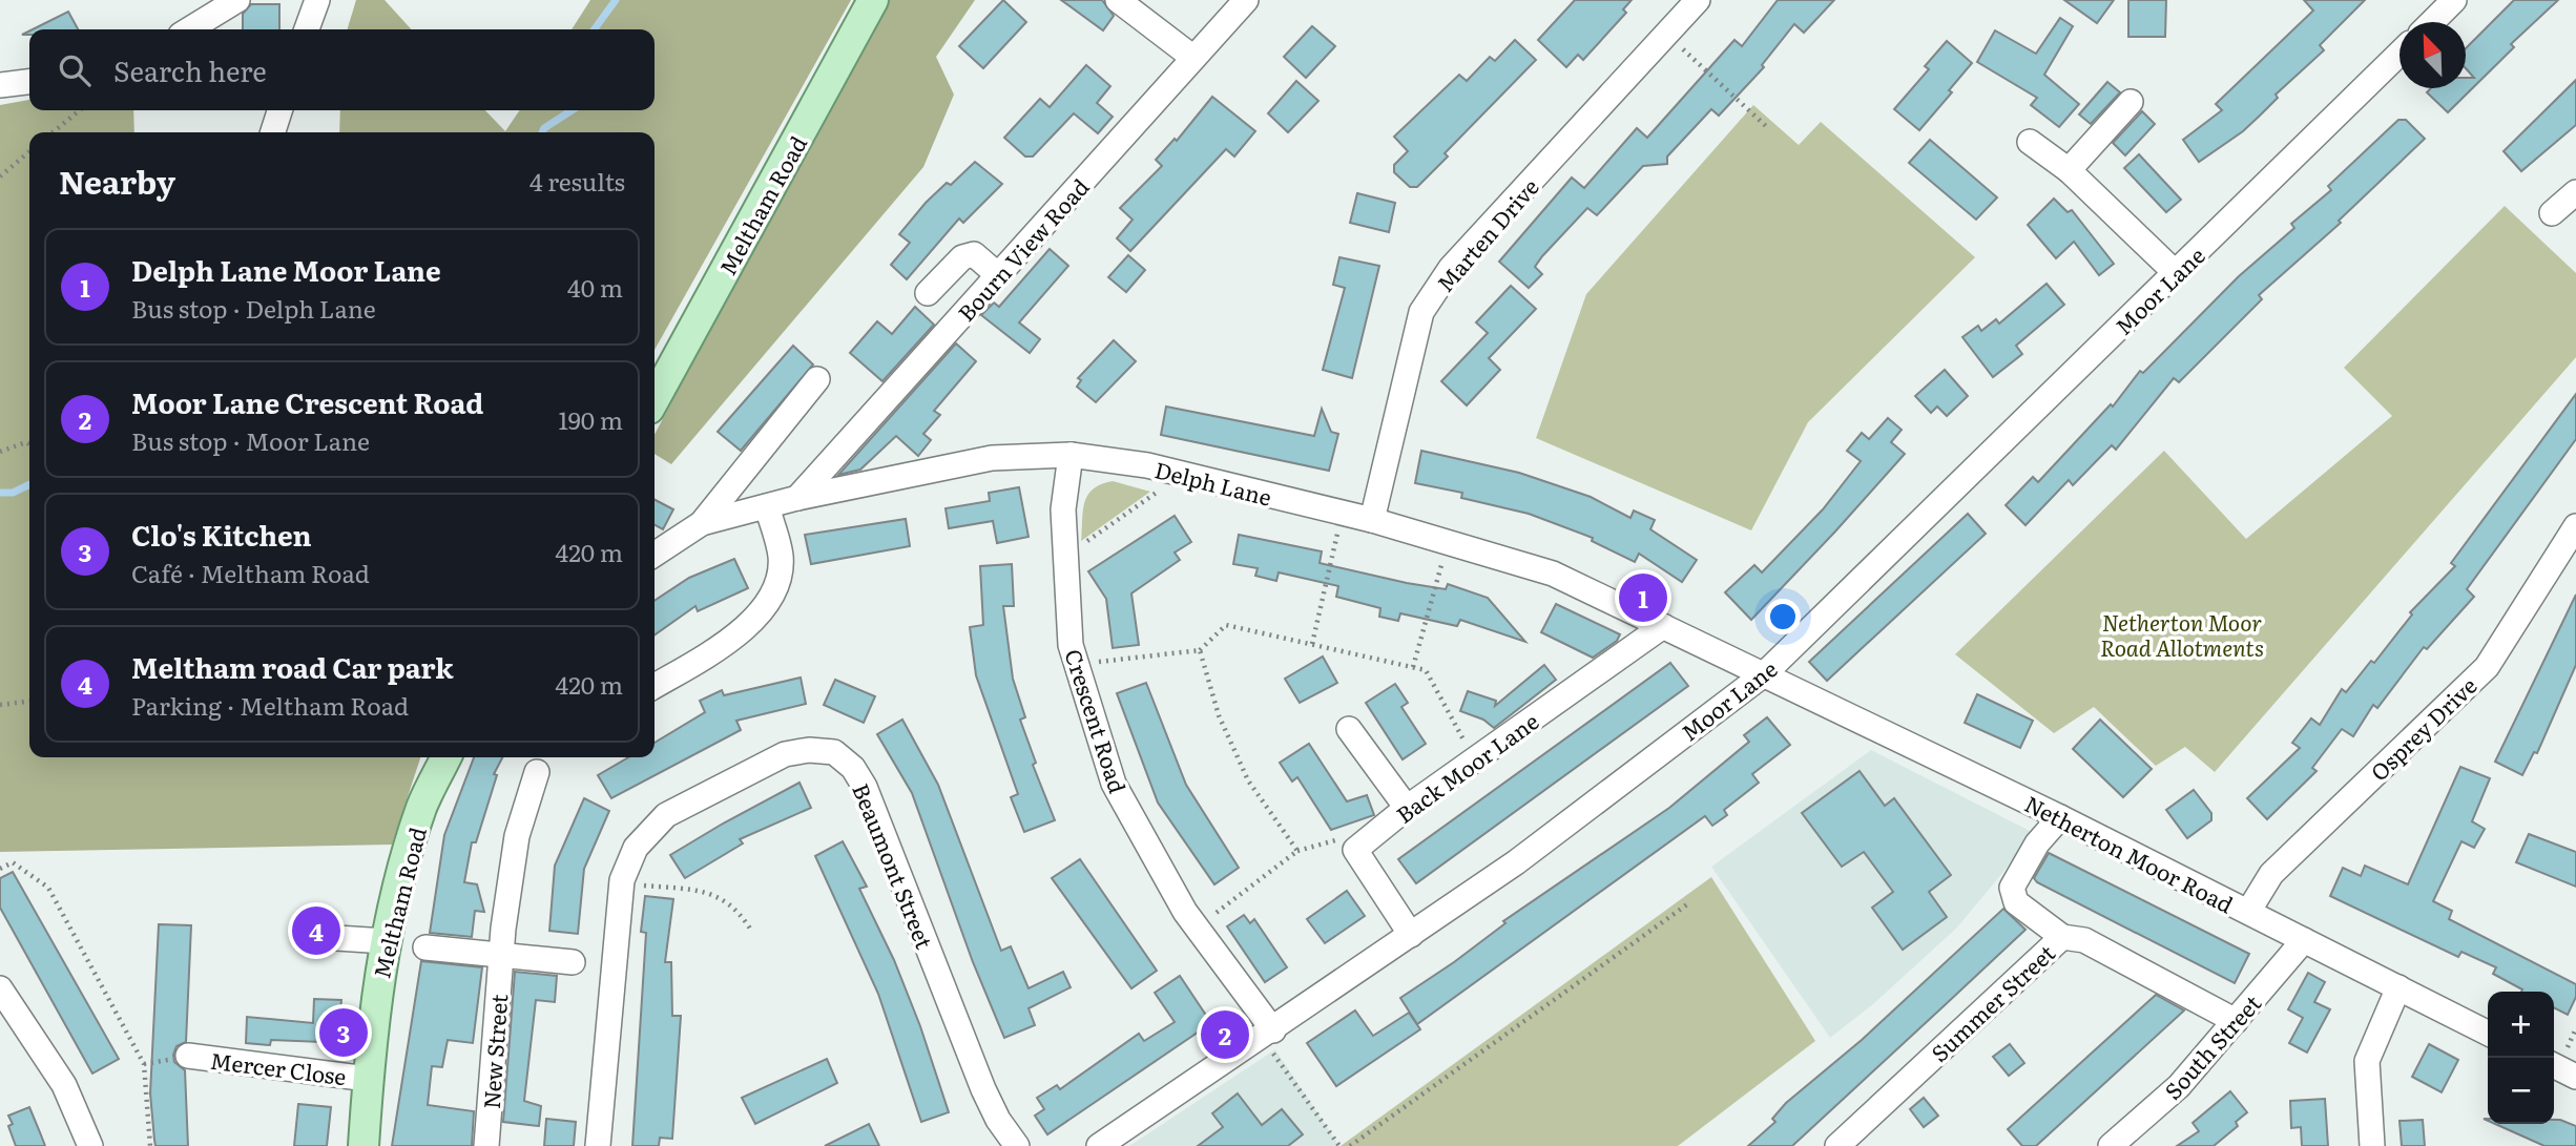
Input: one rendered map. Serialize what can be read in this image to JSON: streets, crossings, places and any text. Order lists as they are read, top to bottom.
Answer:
{
  "streets": {
    "main road": ["Meltham Road"],
    "street": [
      "Marten Drive",
      "Bourn View Road",
      "Moor Lane",
      "Delph Lane",
      "Crescent Road",
      "Osprey Drive",
      "Back Moor Lane",
      "Netherton Moor Road",
      "Beaumont Street",
      "Summer Street",
      "South Street",
      "New Street",
      "Mercer Close"
    ]
  },
  "crossings": [
    ["Meltham Road", "Mercer Close"],
    ["Marten Drive", "Delph Lane"],
    ["Bourn View Road", "Delph Lane"],
    ["Moor Lane", "Delph Lane"],
    ["Moor Lane", "Crescent Road"],
    ["Moor Lane", "Netherton Moor Road"],
    ["Delph Lane", "Crescent Road"],
    ["Delph Lane", "Back Moor Lane"],
    ["Delph Lane", "Netherton Moor Road"],
    ["Osprey Drive", "Netherton Moor Road"],
    ["Netherton Moor Road", "Summer Street"],
    ["Netherton Moor Road", "South Street"]
  ],
  "parks": ["Netherton Moor Road Allotments"],
  "north": "top left",
  "page": {
    "search": "Search here",
    "heading": ["Nearby", "4 results"],
    "list": [
      {
        "mark": "1",
        "name": "Delph Lane Moor Lane",
        "note": "Bus stop · Delph Lane",
        "value": "40 m"
      },
      {
        "mark": "2",
        "name": "Moor Lane Crescent Road",
        "note": "Bus stop · Moor Lane",
        "value": "190 m"
      },
      {
        "mark": "3",
        "name": "Clo's Kitchen",
        "note": "Café · Meltham Road",
        "value": "420 m"
      },
      {
        "mark": "4",
        "name": "Meltham road Car park",
        "note": "Parking · Meltham Road",
        "value": "420 m"
      }
    ],
    "pins": [
      "1",
      "4",
      "3",
      "2"
    ],
    "map_buttons": ["+", "−"]
  }
}
